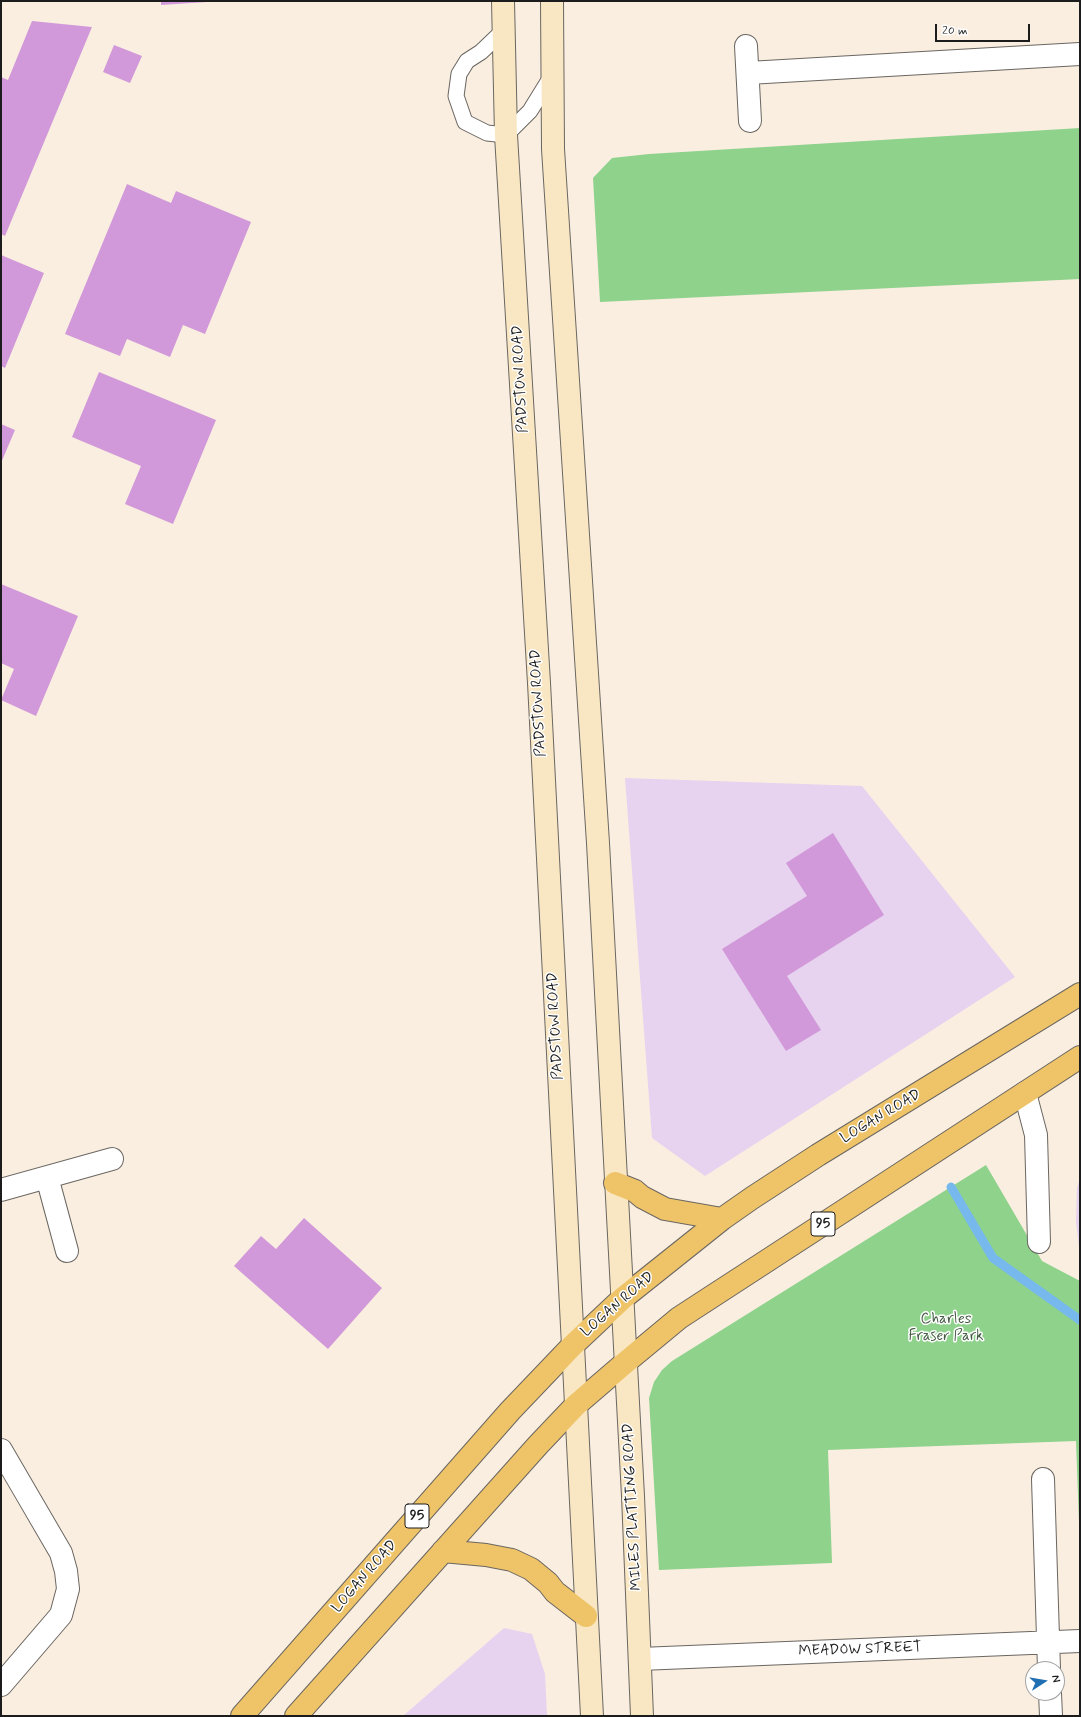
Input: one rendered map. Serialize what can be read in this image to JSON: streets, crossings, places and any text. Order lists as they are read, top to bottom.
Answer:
{
  "streets": {
    "main road": [
      "PADSTOW ROAD",
      "LOGAN ROAD",
      "95",
      "MILES PLATTING ROAD"
    ],
    "street": ["MEADOW STREET"]
  },
  "crossings": [
    ["PADSTOW ROAD", "LOGAN ROAD"],
    ["PADSTOW ROAD", "95"],
    ["LOGAN ROAD", "MILES PLATTING ROAD"],
    ["95", "MILES PLATTING ROAD"],
    ["MILES PLATTING ROAD", "MEADOW STREET"]
  ],
  "parks": ["Charles Fraser Park"],
  "scale_bar": "20 m",
  "north": "right"
}
